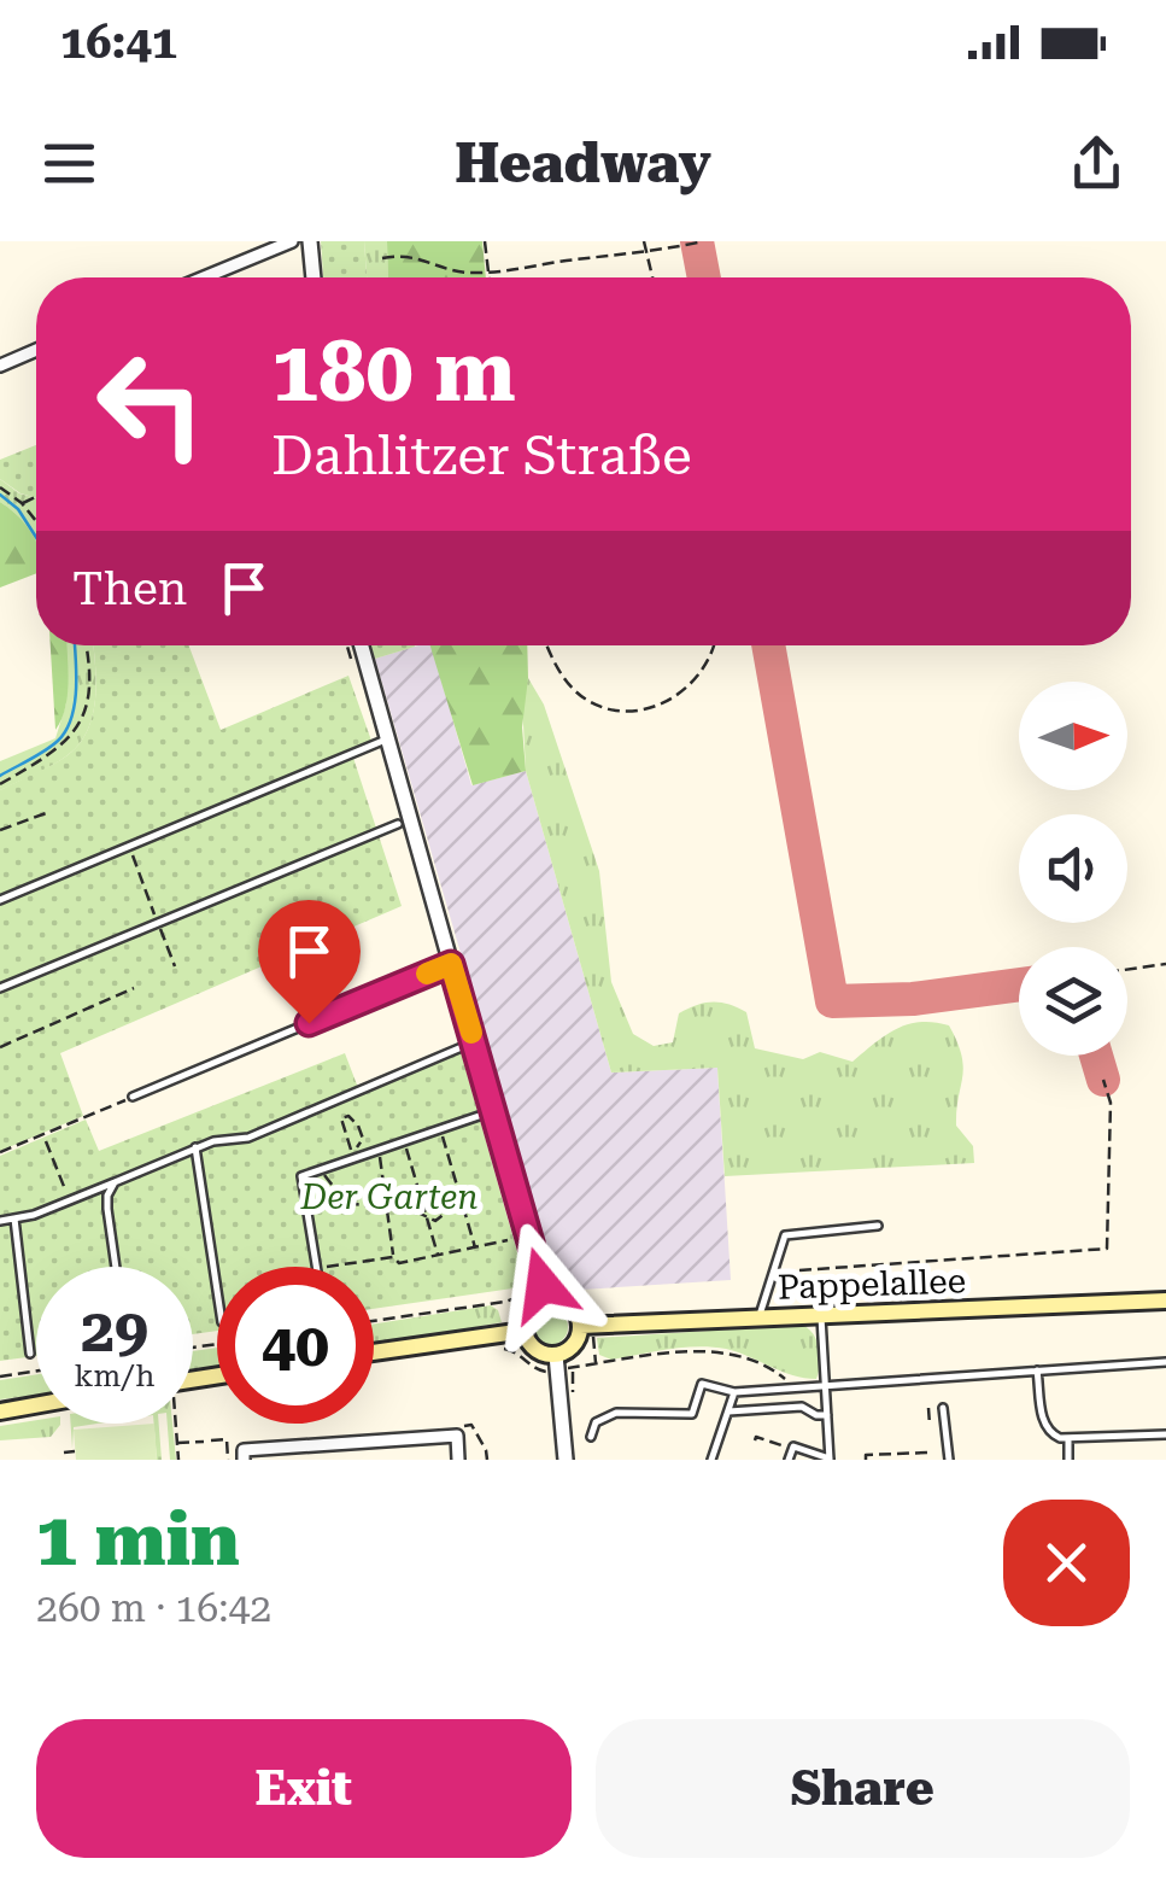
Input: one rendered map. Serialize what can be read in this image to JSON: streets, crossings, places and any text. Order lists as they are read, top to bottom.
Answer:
{
  "streets": {
    "main road": ["Pappelallee"]
  },
  "parks": ["Der Garten"],
  "north": "right",
  "page": {
    "status": "16:41",
    "header": "Headway",
    "turn": ["180 m", "Dahlitzer Straße"],
    "then": "Then",
    "speed": "29 km/h",
    "limit": "40",
    "heading": ["1 min", "260 m · 16:42"],
    "buttons": ["Exit", "Share"]
  }
}
